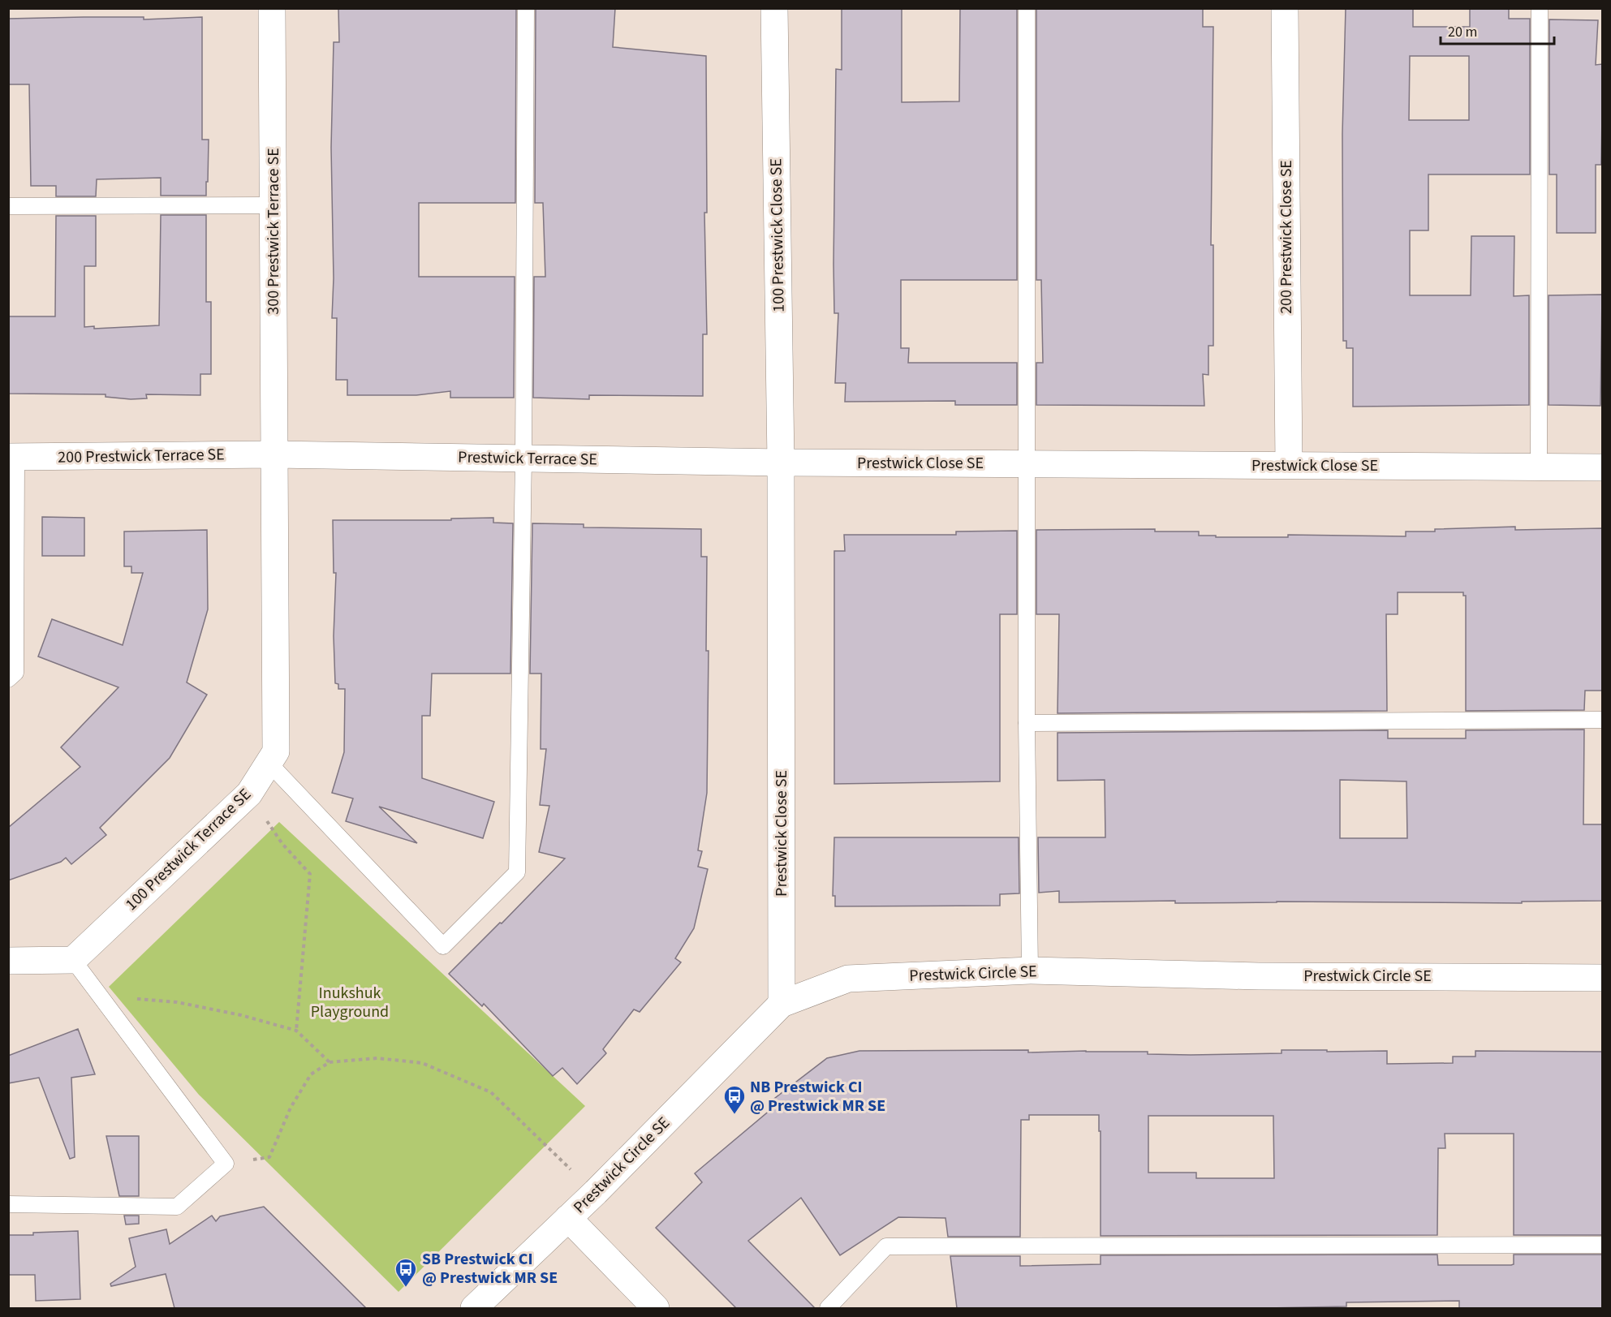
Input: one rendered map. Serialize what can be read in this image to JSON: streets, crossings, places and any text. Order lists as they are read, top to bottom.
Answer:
{
  "streets": {
    "street": [
      "300 Prestwick Terrace SE",
      "100 Prestwick Close SE",
      "200 Prestwick Close SE",
      "200 Prestwick Terrace SE",
      "Prestwick Terrace SE",
      "Prestwick Close SE",
      "100 Prestwick Terrace SE",
      "Prestwick Circle SE"
    ]
  },
  "crossings": [
    ["300 Prestwick Terrace SE", "200 Prestwick Terrace SE"],
    ["300 Prestwick Terrace SE", "Prestwick Terrace SE"],
    ["300 Prestwick Terrace SE", "100 Prestwick Terrace SE"],
    ["100 Prestwick Close SE", "Prestwick Terrace SE"],
    ["100 Prestwick Close SE", "Prestwick Close SE"],
    ["200 Prestwick Close SE", "Prestwick Close SE"],
    ["200 Prestwick Terrace SE", "Prestwick Terrace SE"],
    ["200 Prestwick Terrace SE", "100 Prestwick Terrace SE"],
    ["Prestwick Terrace SE", "Prestwick Close SE"],
    ["Prestwick Terrace SE", "100 Prestwick Terrace SE"],
    ["Prestwick Close SE", "Prestwick Circle SE"]
  ],
  "parks": ["Inukshuk Playground"],
  "places": {
    "bus stop": ["NB Prestwick CI @ Prestwick MR SE", "SB Prestwick CI @ Prestwick MR SE"]
  },
  "scale_bar": "20 m"
}
